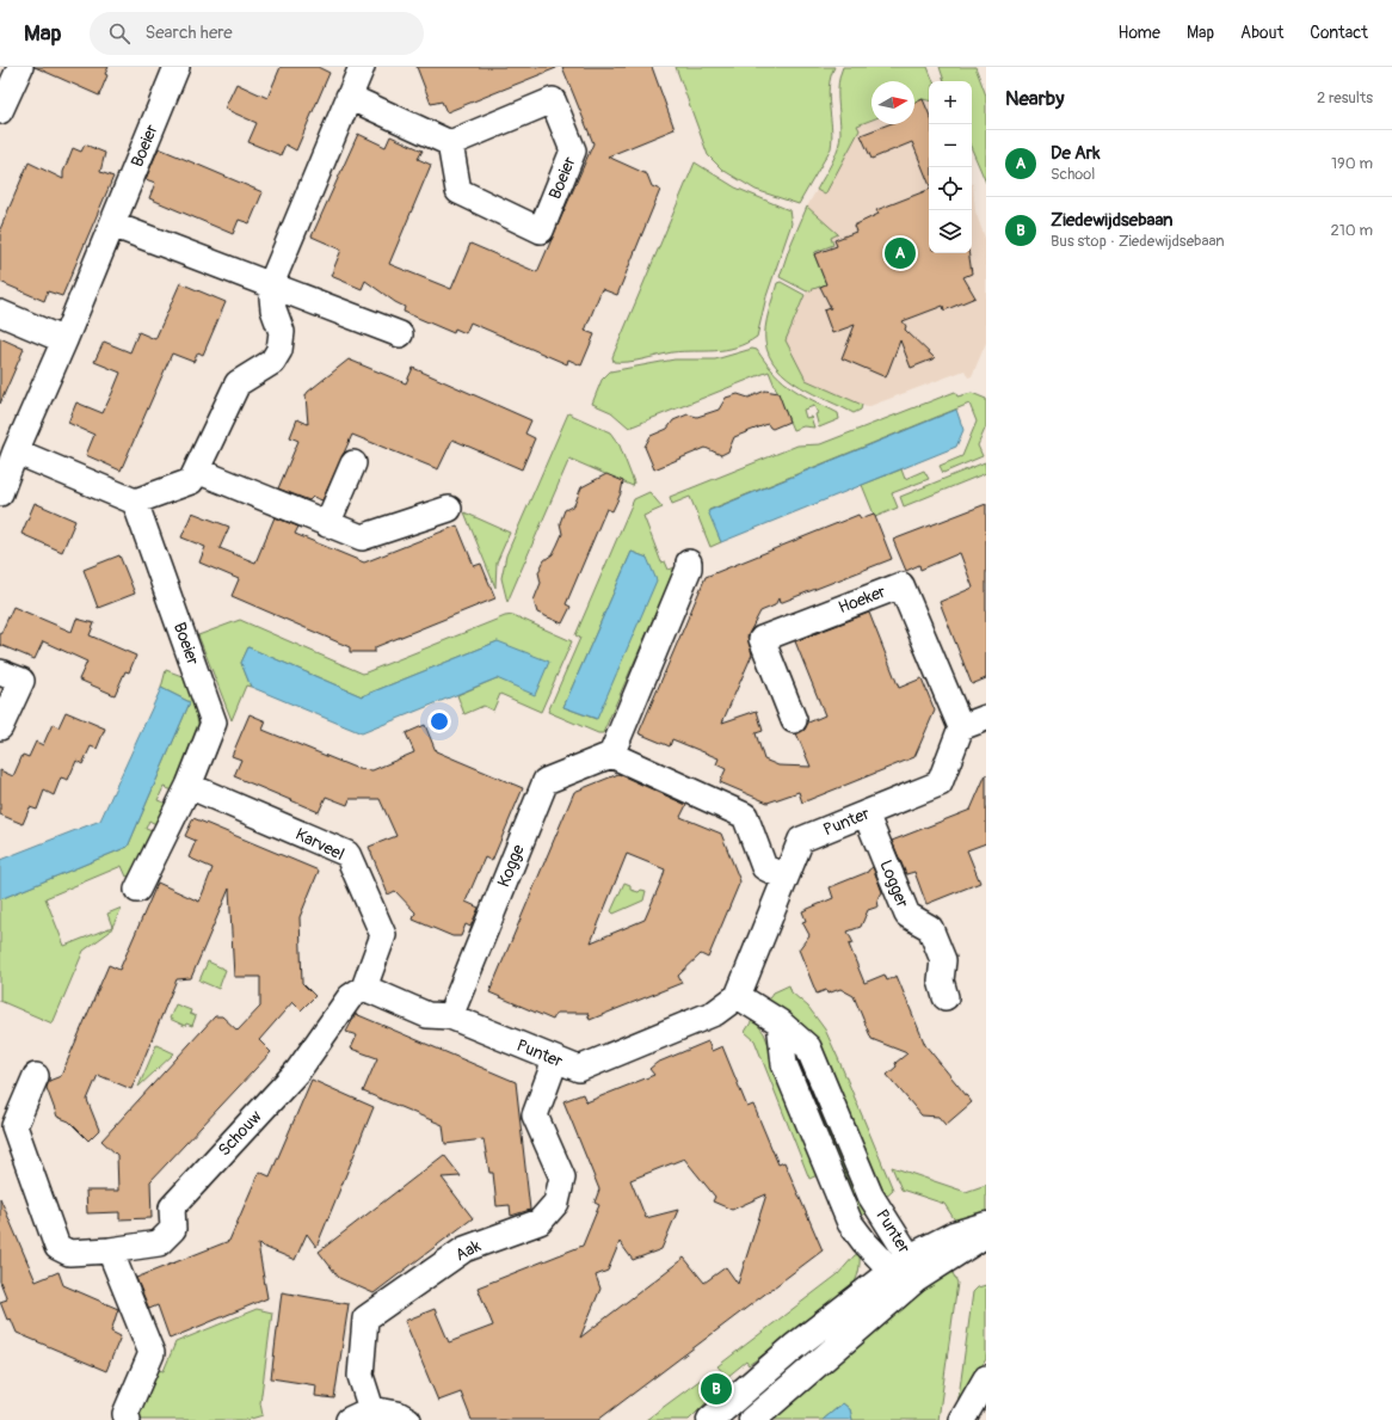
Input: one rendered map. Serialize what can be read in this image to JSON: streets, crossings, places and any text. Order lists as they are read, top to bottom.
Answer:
{
  "streets": {
    "street": [
      "Boeier",
      "Hoeker",
      "Punter",
      "Karveel",
      "Kogge",
      "Logger",
      "Schouw",
      "Aak"
    ]
  },
  "crossings": [
    ["Boeier", "Karveel"],
    ["Hoeker", "Punter"],
    ["Punter", "Karveel"],
    ["Punter", "Kogge"],
    ["Punter", "Logger"],
    ["Punter", "Schouw"],
    ["Punter", "Aak"],
    ["Karveel", "Schouw"]
  ],
  "north": "right",
  "page": {
    "header": "Map",
    "search": "Search here",
    "nav": [
      "Home",
      "Map",
      "About",
      "Contact"
    ],
    "heading": ["Nearby", "2 results"],
    "map_buttons": ["+", "−"],
    "list": [
      {
        "mark": "A",
        "name": "De Ark",
        "note": "School",
        "value": "190 m"
      },
      {
        "mark": "B",
        "name": "Ziedewijdsebaan",
        "note": "Bus stop · Ziedewijdsebaan",
        "value": "210 m"
      }
    ],
    "pins": ["A", "B"]
  }
}
